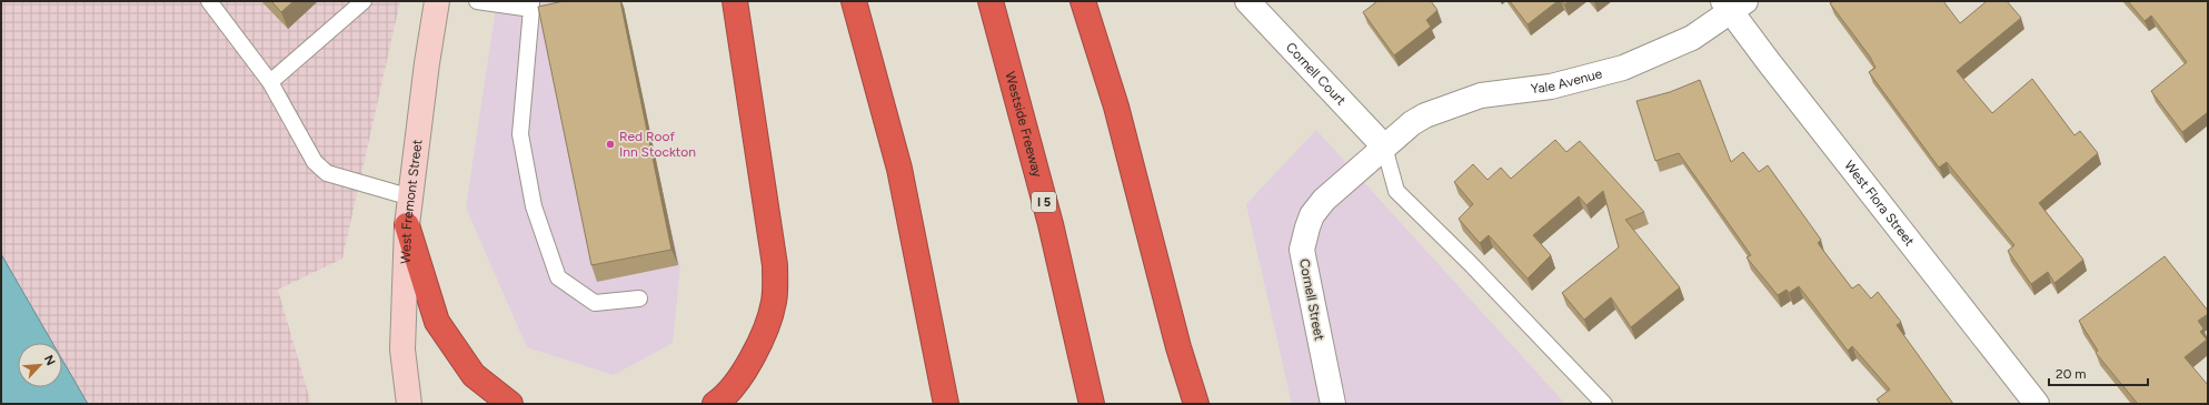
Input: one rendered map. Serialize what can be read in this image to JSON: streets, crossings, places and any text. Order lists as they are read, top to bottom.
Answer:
{
  "streets": {
    "highway": ["Westside Freeway", "I 5"],
    "street": [
      "Cornell Court",
      "Yale Avenue",
      "West Fremont Street",
      "West Flora Street",
      "Cornell Street"
    ]
  },
  "crossings": [
    ["Cornell Court", "Yale Avenue"],
    ["Cornell Court", "Cornell Street"],
    ["Yale Avenue", "West Flora Street"],
    ["Yale Avenue", "Cornell Street"]
  ],
  "places": ["Red Roof Inn Stockton"],
  "scale_bar": "20 m",
  "north": "top right"
}
